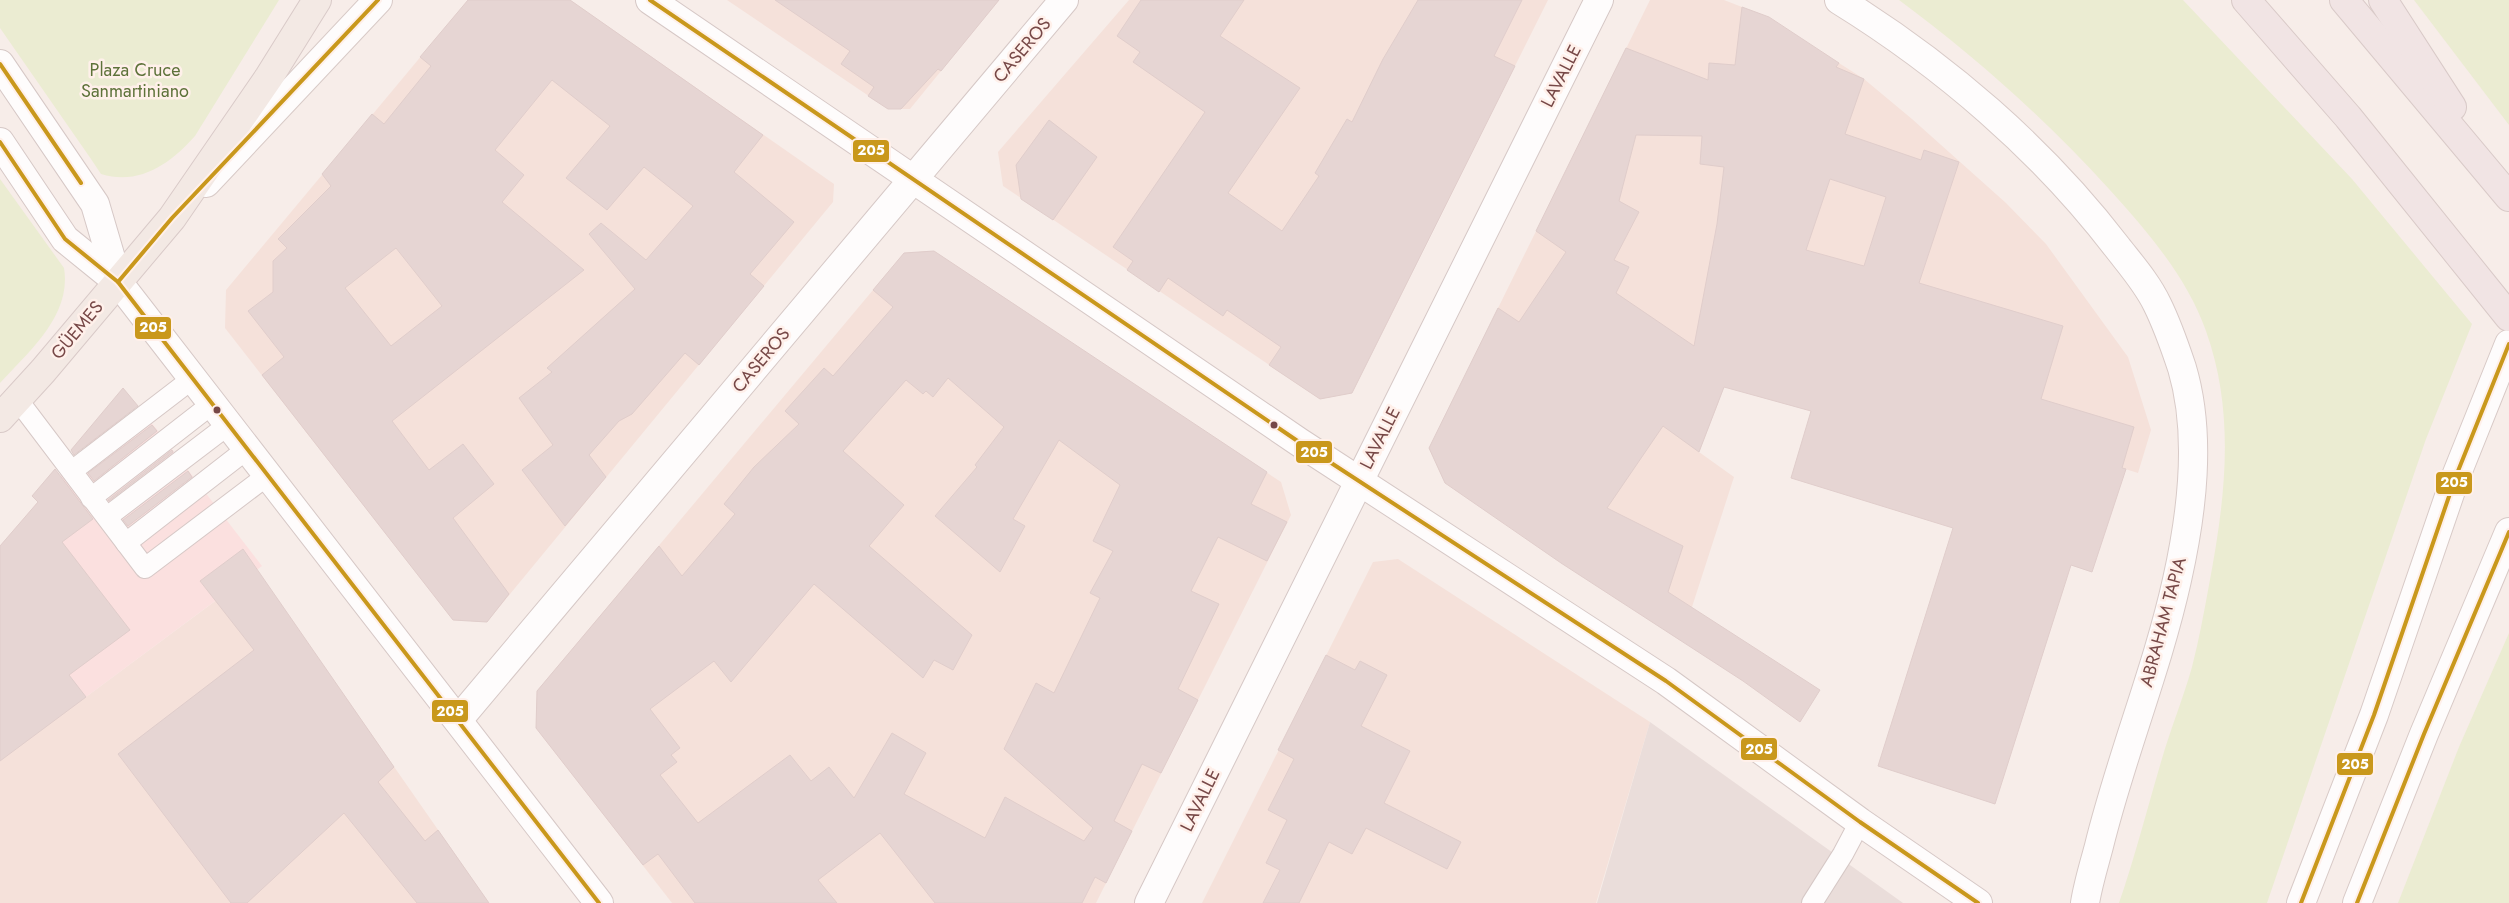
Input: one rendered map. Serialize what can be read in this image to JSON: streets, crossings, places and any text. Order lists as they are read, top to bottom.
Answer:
{
  "streets": {
    "main road": ["GÜEMES"],
    "street": ["CASEROS", "LAVALLE", "ABRAHAM TAPIA"]
  },
  "parks": ["Plaza Cruce Sanmartiniano"],
  "lines": ["transit line 205"]
}
